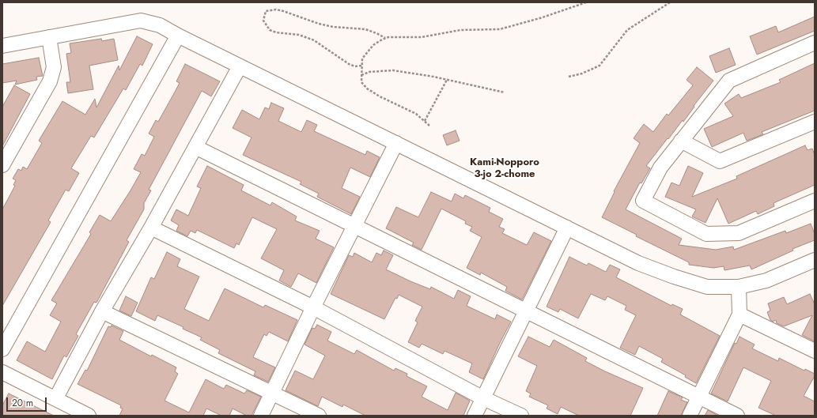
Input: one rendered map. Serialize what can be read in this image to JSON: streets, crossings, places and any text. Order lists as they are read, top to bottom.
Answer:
{
  "districts": ["Kami-Nopporo 3-jo 2-chome"],
  "scale_bar": "20 m"
}
